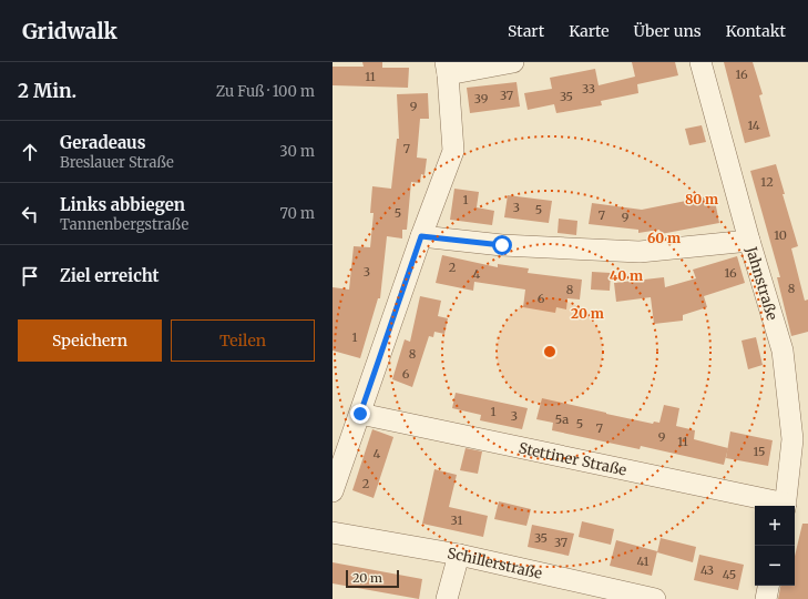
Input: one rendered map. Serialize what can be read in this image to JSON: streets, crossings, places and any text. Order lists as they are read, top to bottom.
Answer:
{
  "streets": {
    "street": ["Jahnstraße", "Stettiner Straße", "Schillerstraße"]
  },
  "house_numbers": [
    "16",
    "11",
    "33",
    "37",
    "35",
    "39",
    "9",
    "14",
    "7",
    "12",
    "1",
    "3",
    "5",
    "5",
    "7",
    "9",
    "10",
    "2",
    "3",
    "16",
    "4",
    "8",
    "8",
    "6",
    "1",
    "8",
    "6",
    "1",
    "3",
    "5a",
    "5",
    "7",
    "9",
    "11",
    "15",
    "4",
    "2",
    "31",
    "35",
    "37",
    "41",
    "43",
    "45"
  ],
  "scale_bar": "20 m",
  "page": {
    "header": "Gridwalk",
    "nav": [
      "Start",
      "Karte",
      "Über uns",
      "Kontakt"
    ],
    "heading": ["2 Min.", "Zu Fuß · 100 m"],
    "list": [
      ["Geradeaus", "Breslauer Straße", "30 m"],
      ["Links abbiegen", "Tannenbergstraße", "70 m"],
      "Ziel erreicht"
    ],
    "buttons": ["Speichern", "Teilen"],
    "map_buttons": ["+", "−"],
    "scale": "20 m"
  },
  "rings": [
    "80 m",
    "60 m",
    "40 m",
    "20 m"
  ]
}
